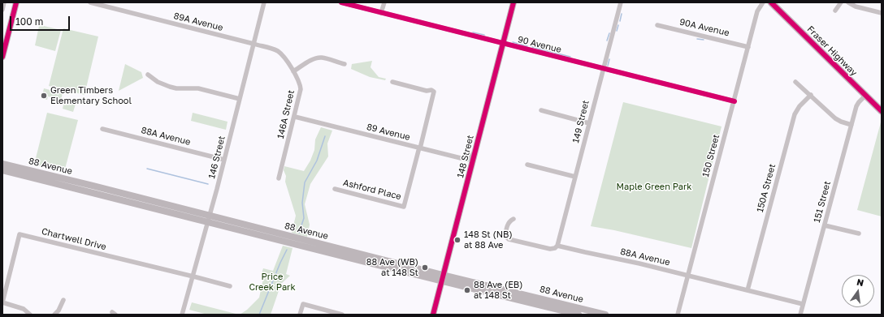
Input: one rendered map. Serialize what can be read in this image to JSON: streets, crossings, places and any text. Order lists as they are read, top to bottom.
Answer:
{
  "streets": {
    "main road": ["Fraser Highway", "148 Street", "88 Avenue"],
    "street": [
      "89A Avenue",
      "90A Avenue",
      "90 Avenue",
      "146A Street",
      "149 Street",
      "89 Avenue",
      "88A Avenue",
      "150 Street",
      "146 Street",
      "150A Street",
      "Ashford Place",
      "151 Street",
      "Chartwell Drive"
    ]
  },
  "crossings": [
    ["89A Avenue", "146A Street"],
    ["89A Avenue", "146 Street"],
    ["90A Avenue", "150 Street"],
    ["90 Avenue", "149 Street"],
    ["90 Avenue", "150 Street"],
    ["90 Avenue", "148 Street"],
    ["Fraser Highway", "151 Street"],
    ["146A Street", "89 Avenue"],
    ["149 Street", "88A Avenue"],
    ["89 Avenue", "148 Street"],
    ["89 Avenue", "Ashford Place"],
    ["88A Avenue", "150 Street"],
    ["88A Avenue", "146 Street"],
    ["88A Avenue", "150A Street"],
    ["88A Avenue", "151 Street"],
    ["148 Street", "88 Avenue"],
    ["146 Street", "88 Avenue"],
    ["146 Street", "Chartwell Drive"]
  ],
  "parks": ["Maple Green Park", "Price Creek Park"],
  "places": [
    "Green Timbers Elementary School",
    "148 St (NB) at 88 Ave",
    "88 Ave (WB) at 148 St",
    "88 Ave (EB) at 148 St"
  ],
  "scale_bar": "100 m",
  "north": "top"
}
